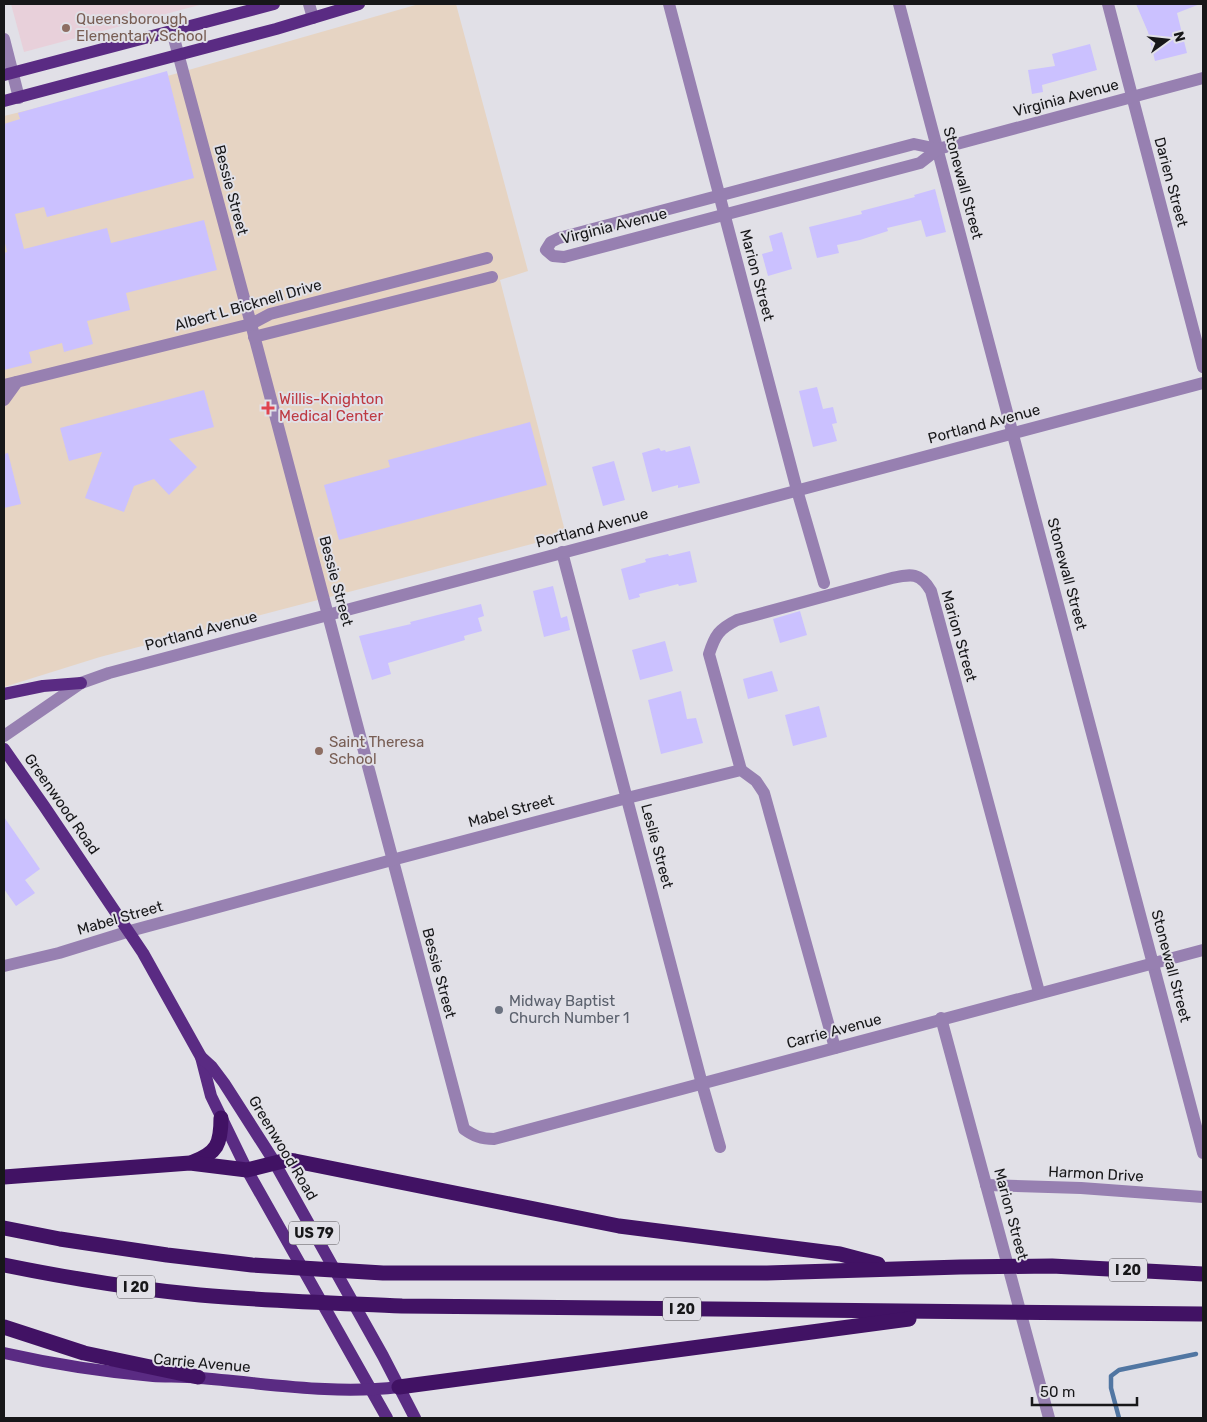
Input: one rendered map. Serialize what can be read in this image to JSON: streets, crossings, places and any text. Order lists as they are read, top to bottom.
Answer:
{
  "streets": {
    "highway": ["I 20"],
    "main road": ["Greenwood Road", "Carrie Avenue", "US 79"],
    "street": [
      "Virginia Avenue",
      "Darien Street",
      "Stonewall Street",
      "Bessie Street",
      "Marion Street",
      "Albert L Bicknell Drive",
      "Portland Avenue",
      "Mabel Street",
      "Leslie Street",
      "Harmon Drive"
    ]
  },
  "crossings": [
    ["Virginia Avenue", "Darien Street"],
    ["Virginia Avenue", "Stonewall Street"],
    ["Virginia Avenue", "Marion Street"],
    ["Stonewall Street", "Portland Avenue"],
    ["Stonewall Street", "Carrie Avenue"],
    ["Bessie Street", "Albert L Bicknell Drive"],
    ["Bessie Street", "Portland Avenue"],
    ["Bessie Street", "Mabel Street"],
    ["Bessie Street", "Carrie Avenue"],
    ["Marion Street", "Portland Avenue"],
    ["Marion Street", "Mabel Street"],
    ["Marion Street", "Carrie Avenue"],
    ["Marion Street", "Harmon Drive"],
    ["Portland Avenue", "Leslie Street"],
    ["Greenwood Road", "Mabel Street"],
    ["Greenwood Road", "Carrie Avenue"],
    ["Mabel Street", "Leslie Street"],
    ["Leslie Street", "Carrie Avenue"]
  ],
  "places": {
    "other": ["Queensborough Elementary School", "Saint Theresa School", "Midway Baptist Church Number 1"],
    "health": ["Willis-Knighton Medical Center"]
  },
  "scale_bar": "50 m",
  "north": "right"
}
